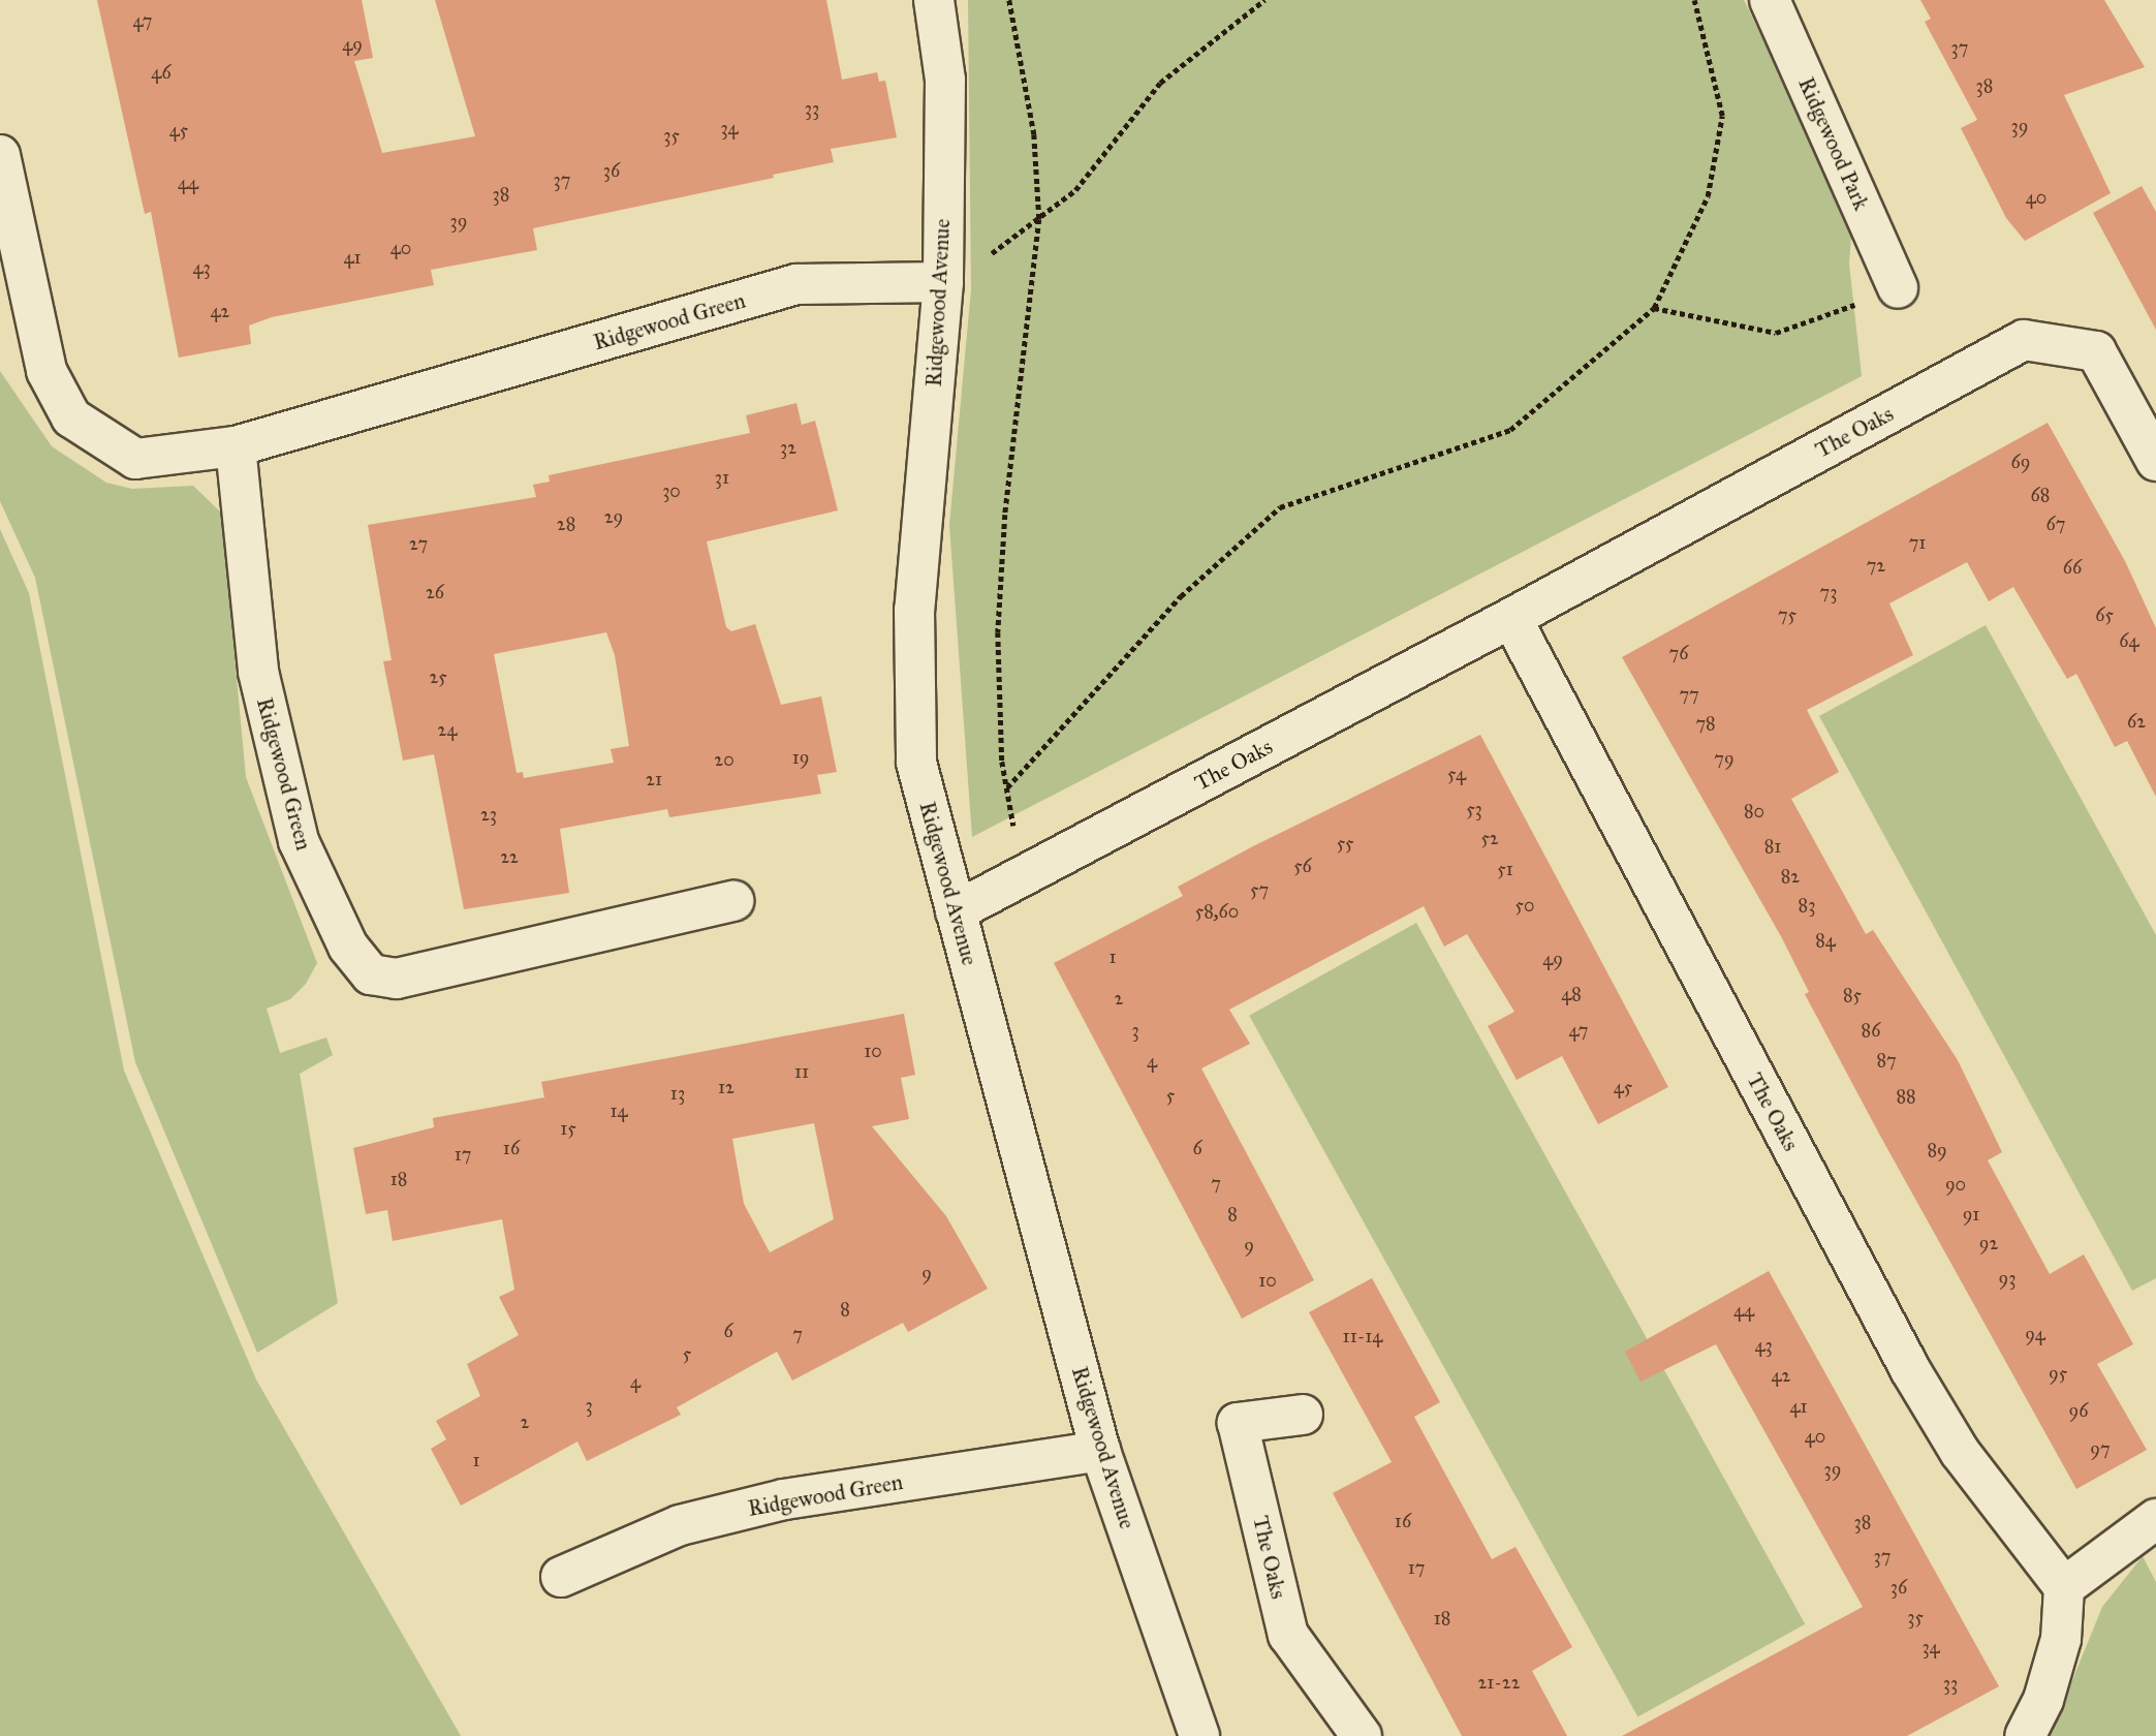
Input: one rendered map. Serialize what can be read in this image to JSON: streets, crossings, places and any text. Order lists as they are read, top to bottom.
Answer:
{
  "streets": {
    "street": [
      "Ridgewood Park",
      "Ridgewood Avenue",
      "Ridgewood Green",
      "The Oaks"
    ]
  },
  "crossings": [
    ["Ridgewood Avenue", "Ridgewood Green"],
    ["Ridgewood Avenue", "The Oaks"]
  ],
  "house_numbers": [
    "47",
    "49",
    "37",
    "46",
    "38",
    "33",
    "39",
    "34",
    "45",
    "35",
    "36",
    "37",
    "44",
    "38",
    "40",
    "39",
    "40",
    "41",
    "43",
    "42",
    "32",
    "69",
    "31",
    "30",
    "68",
    "29",
    "28",
    "67",
    "71",
    "27",
    "72",
    "66",
    "26",
    "73",
    "75",
    "65",
    "64",
    "76",
    "25",
    "77",
    "62",
    "78",
    "24",
    "19",
    "79",
    "20",
    "54",
    "21",
    "53",
    "80",
    "23",
    "52",
    "55",
    "81",
    "22",
    "56",
    "51",
    "82",
    "57",
    "50",
    "83",
    "58,60",
    "84",
    "1",
    "49",
    "48",
    "85",
    "2",
    "3",
    "47",
    "86",
    "10",
    "87",
    "4",
    "11",
    "12",
    "45",
    "13",
    "5",
    "88",
    "14",
    "15",
    "16",
    "6",
    "89",
    "17",
    "18",
    "7",
    "90",
    "8",
    "91",
    "92",
    "9",
    "9",
    "93",
    "10",
    "8",
    "44",
    "6",
    "7",
    "94",
    "11-14",
    "43",
    "5",
    "95",
    "42",
    "4",
    "3",
    "41",
    "96",
    "2",
    "40",
    "97",
    "1",
    "39",
    "16",
    "38",
    "37",
    "17",
    "36",
    "35",
    "18",
    "34",
    "21-22",
    "33"
  ]
}
